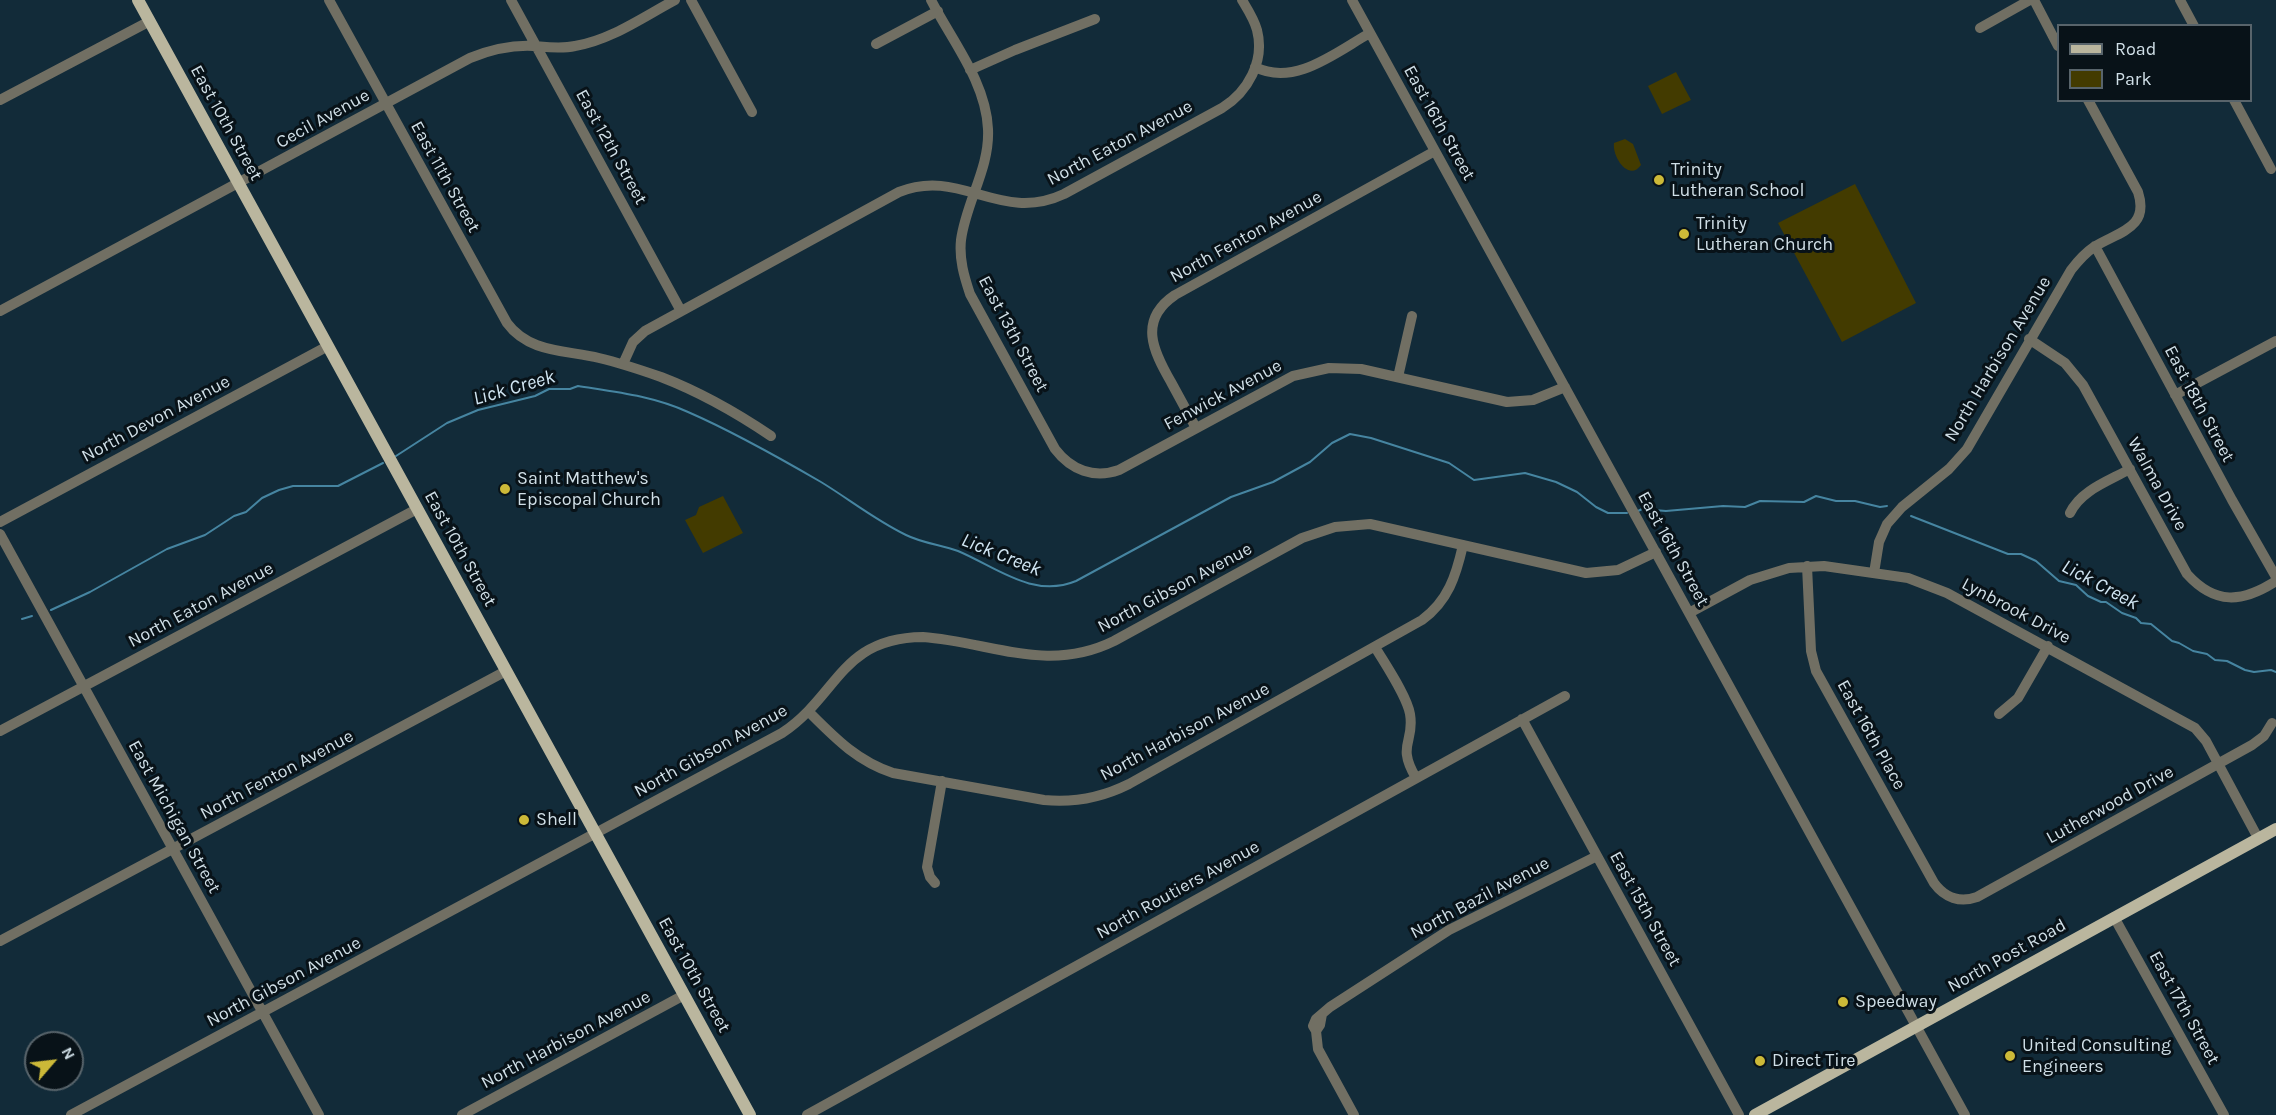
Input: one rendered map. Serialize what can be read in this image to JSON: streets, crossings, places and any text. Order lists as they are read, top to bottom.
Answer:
{
  "streets": {
    "main road": ["East 10th Street", "North Post Road"],
    "street": [
      "Cecil Avenue",
      "East 16th Street",
      "North Eaton Avenue",
      "East 12th Street",
      "East 11th Street",
      "North Fenton Avenue",
      "East 13th Street",
      "North Harbison Avenue",
      "Fenwick Avenue",
      "East 18th Street",
      "North Devon Avenue",
      "Walma Drive",
      "North Gibson Avenue",
      "Lynbrook Drive",
      "East 16th Place",
      "Lutherwood Drive",
      "East Michigan Street",
      "North Routiers Avenue",
      "North Bazil Avenue",
      "East 15th Street",
      "East 17th Street"
    ]
  },
  "crossings": [
    ["Cecil Avenue", "East 10th Street"],
    ["Cecil Avenue", "East 12th Street"],
    ["Cecil Avenue", "East 11th Street"],
    ["East 10th Street", "North Eaton Avenue"],
    ["East 10th Street", "North Fenton Avenue"],
    ["East 10th Street", "North Harbison Avenue"],
    ["East 10th Street", "North Devon Avenue"],
    ["East 10th Street", "North Gibson Avenue"],
    ["East 16th Street", "North Fenton Avenue"],
    ["East 16th Street", "Fenwick Avenue"],
    ["East 16th Street", "North Gibson Avenue"],
    ["East 16th Street", "Lynbrook Drive"],
    ["East 16th Street", "North Post Road"],
    ["North Eaton Avenue", "East 12th Street"],
    ["North Eaton Avenue", "East 11th Street"],
    ["North Eaton Avenue", "East 13th Street"],
    ["North Eaton Avenue", "East Michigan Street"],
    ["North Fenton Avenue", "Fenwick Avenue"],
    ["North Fenton Avenue", "East Michigan Street"],
    ["East 13th Street", "Fenwick Avenue"],
    ["North Harbison Avenue", "East 18th Street"],
    ["North Harbison Avenue", "Walma Drive"],
    ["North Harbison Avenue", "North Gibson Avenue"],
    ["North Harbison Avenue", "Lynbrook Drive"],
    ["East 18th Street", "Walma Drive"],
    ["North Gibson Avenue", "East Michigan Street"],
    ["Lynbrook Drive", "East 16th Place"],
    ["Lynbrook Drive", "Lutherwood Drive"],
    ["Lynbrook Drive", "North Post Road"],
    ["East 16th Place", "Lutherwood Drive"],
    ["North Routiers Avenue", "East 15th Street"],
    ["North Bazil Avenue", "East 15th Street"],
    ["North Post Road", "East 17th Street"]
  ],
  "water": ["Lick Creek"],
  "places": [
    "Trinity Lutheran School",
    "Trinity Lutheran Church",
    "Saint Matthew's Episcopal Church",
    "Shell",
    "Speedway",
    "United Consulting Engineers",
    "Direct Tire"
  ],
  "legend": ["Road", "Park"],
  "north": "top right"
}
